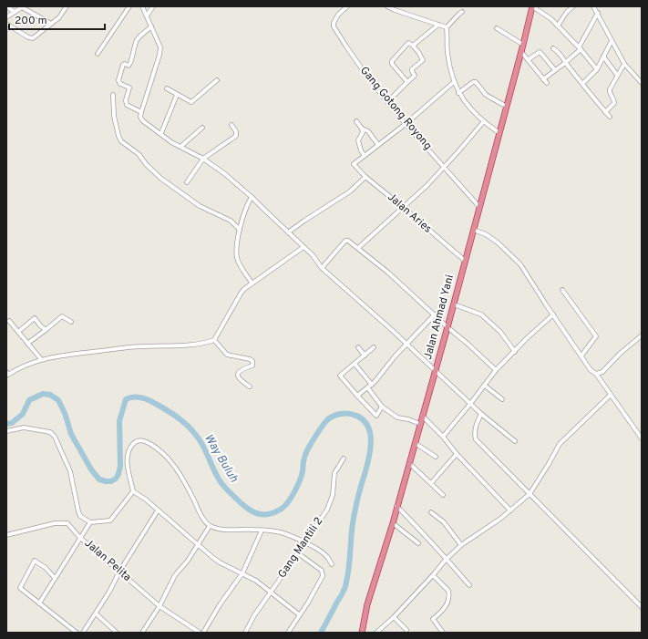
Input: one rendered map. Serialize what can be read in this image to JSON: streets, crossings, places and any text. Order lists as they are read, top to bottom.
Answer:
{
  "streets": {
    "highway": ["Jalan Ahmad Yani"],
    "street": [
      "Gang Gotong Royong",
      "Jalan Aries",
      "Gang Mantili 2",
      "Jalan Pelita"
    ]
  },
  "crossings": [
    ["Gang Gotong Royong", "Jalan Ahmad Yani"],
    ["Jalan Aries", "Jalan Ahmad Yani"]
  ],
  "water": ["Way Buluh"],
  "scale_bar": "200 m"
}
